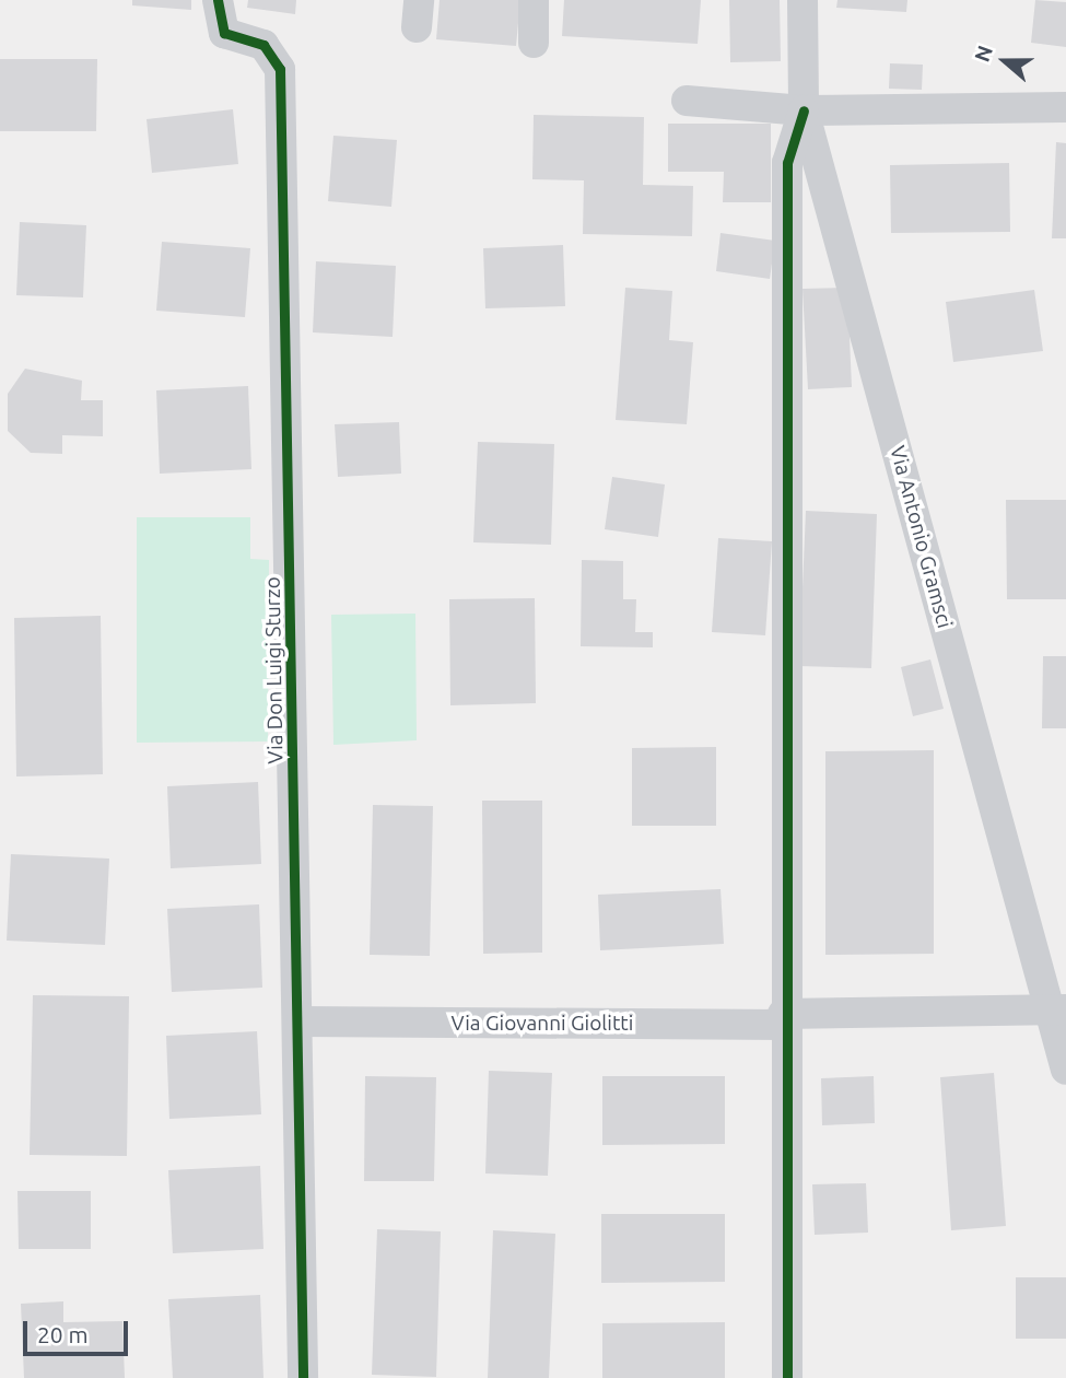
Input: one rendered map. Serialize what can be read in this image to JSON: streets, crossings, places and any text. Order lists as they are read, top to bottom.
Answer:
{
  "streets": {
    "street": ["Via Antonio Gramsci", "Via Don Luigi Sturzo", "Via Giovanni Giolitti"]
  },
  "crossings": [
    ["Via Antonio Gramsci", "Via Giovanni Giolitti"],
    ["Via Don Luigi Sturzo", "Via Giovanni Giolitti"]
  ],
  "scale_bar": "20 m",
  "north": "left"
}
